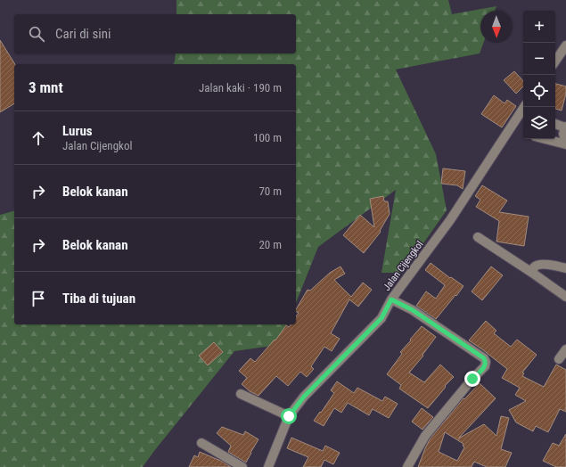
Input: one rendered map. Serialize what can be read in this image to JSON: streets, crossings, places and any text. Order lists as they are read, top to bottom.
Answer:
{
  "streets": {
    "street": ["Jalan Cijengkol"]
  },
  "north": "bottom",
  "page": {
    "map_buttons": ["+", "−"],
    "search": "Cari di sini",
    "heading": ["3 mnt", "Jalan kaki · 190 m"],
    "list": [
      ["Lurus", "Jalan Cijengkol", "100 m"],
      ["Belok kanan", "70 m"],
      ["Belok kanan", "20 m"],
      "Tiba di tujuan"
    ]
  }
}
